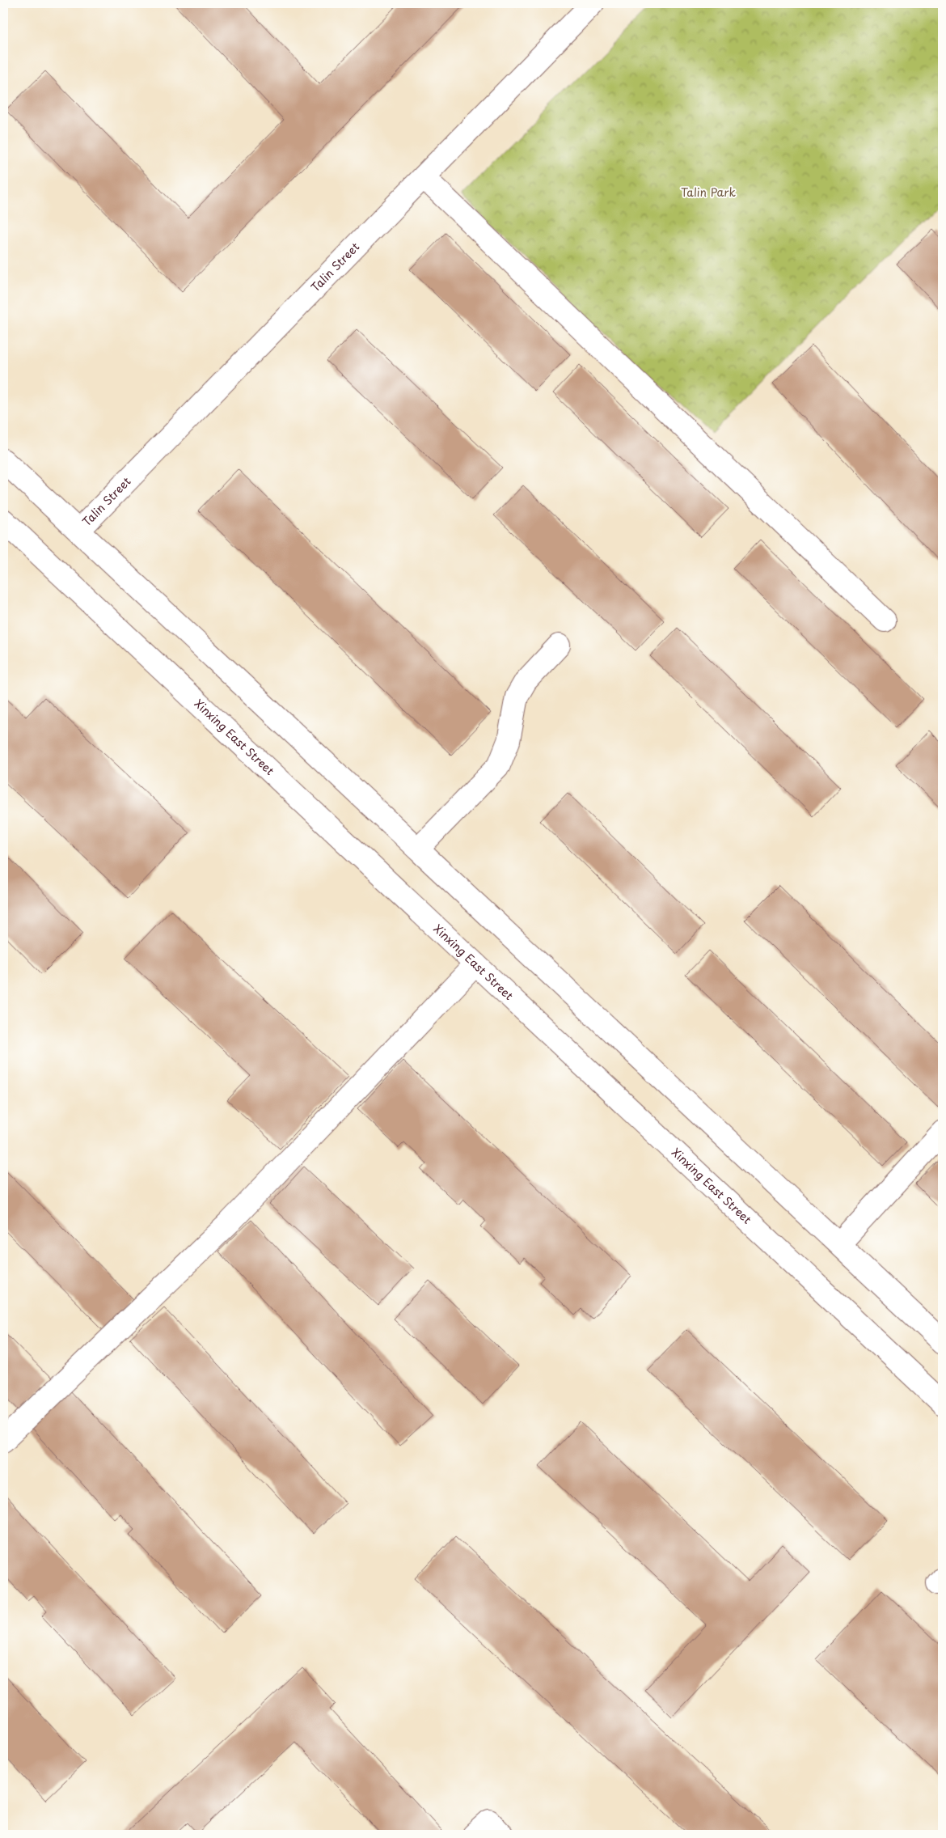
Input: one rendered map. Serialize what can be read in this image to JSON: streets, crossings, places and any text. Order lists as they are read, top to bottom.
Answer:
{
  "streets": {
    "main road": ["Talin Street", "Xinxing East Street"]
  },
  "parks": ["Talin Park"]
}
